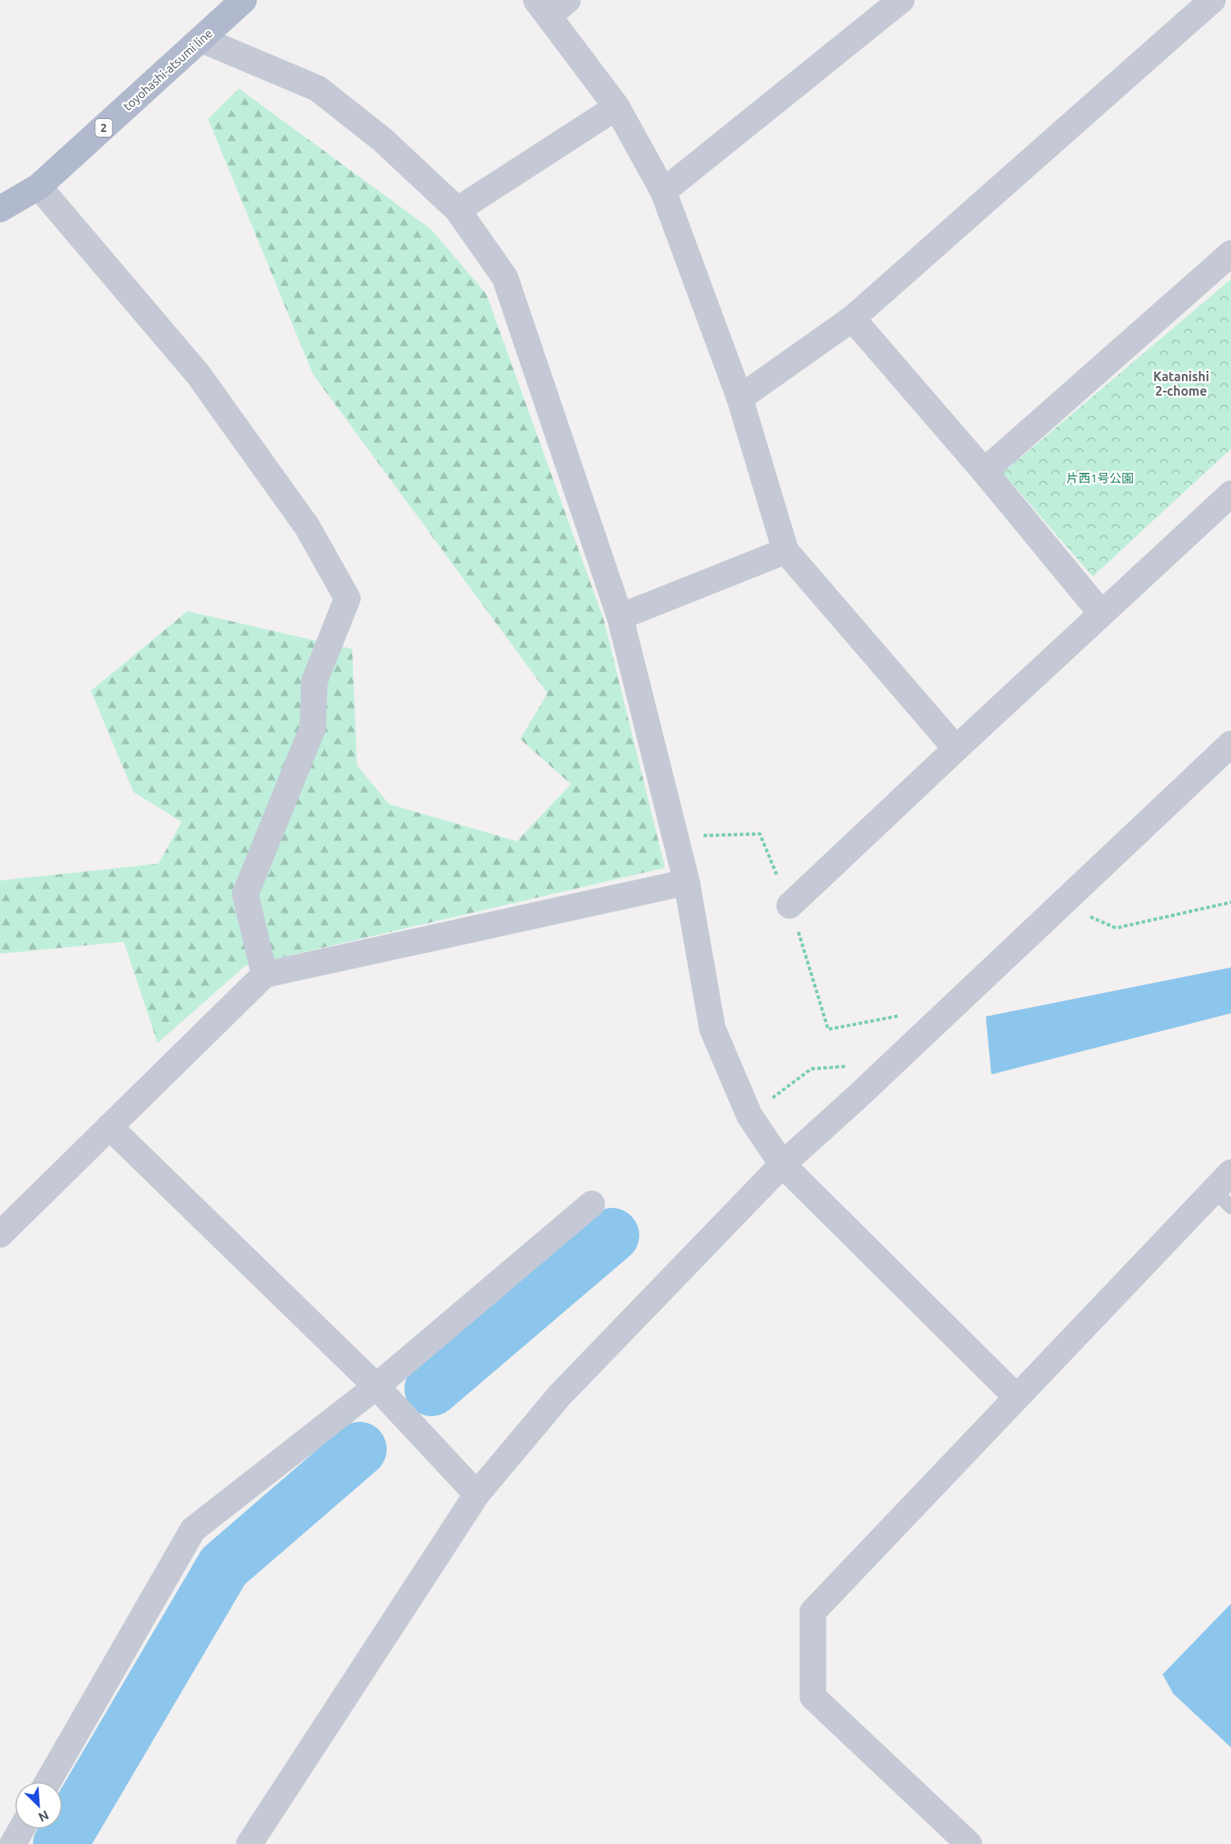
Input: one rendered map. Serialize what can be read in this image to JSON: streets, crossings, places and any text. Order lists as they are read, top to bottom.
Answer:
{
  "streets": {
    "main road": ["toyohashi-atsumi line", "2"]
  },
  "districts": ["Katanishi 2-chome"],
  "parks": ["片西1号公園"],
  "north": "bottom right"
}
